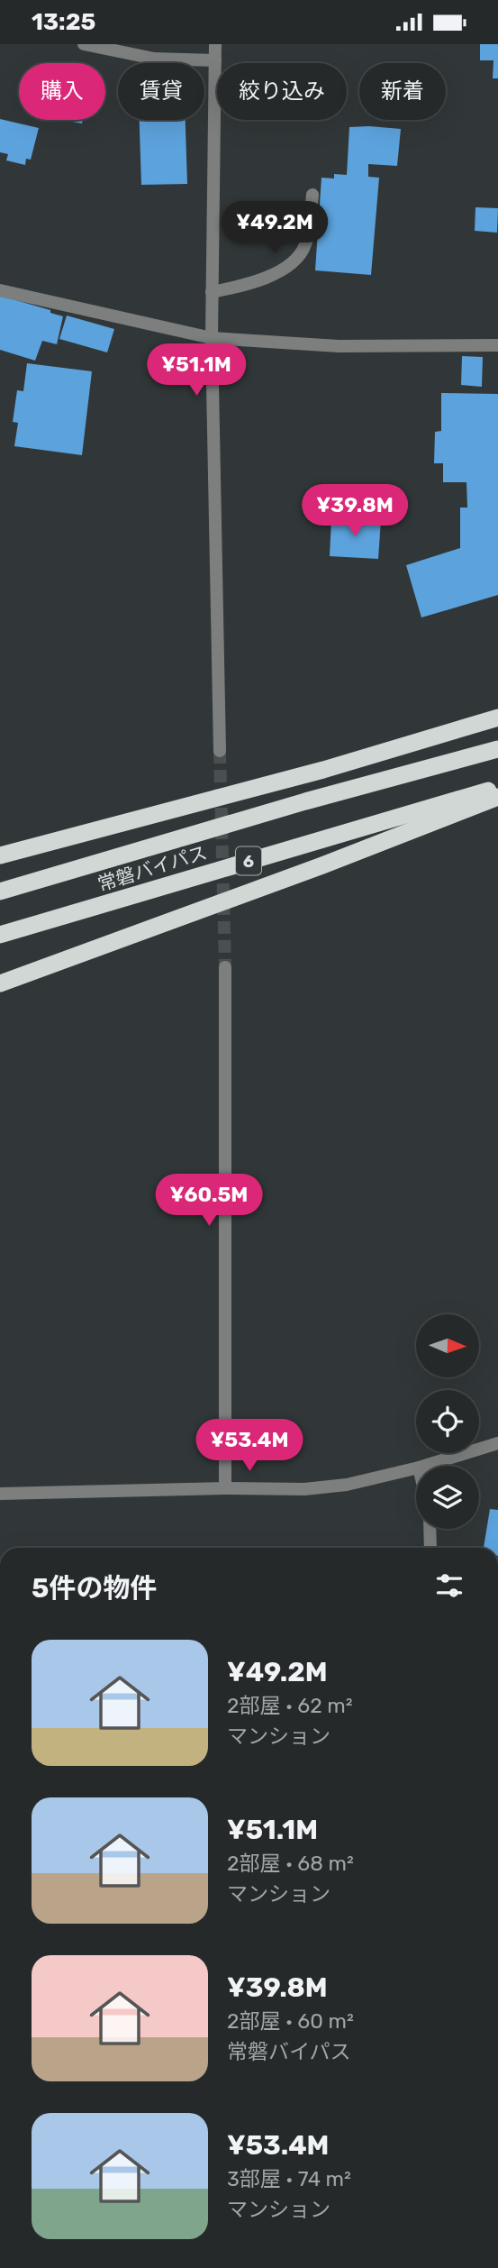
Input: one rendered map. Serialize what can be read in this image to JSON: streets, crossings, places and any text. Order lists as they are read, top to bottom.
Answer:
{
  "streets": {
    "highway": ["6", "常磐バイパス"]
  },
  "north": "right",
  "page": {
    "status": "13:25",
    "chip": [
      "購入",
      "賃貸",
      "絞り込み",
      "新着"
    ],
    "price": [
      "¥49.2M",
      "¥51.1M",
      "¥39.8M",
      "¥60.5M",
      "¥53.4M"
    ],
    "heading": "5件の物件",
    "list": [
      {
        "name": "¥49.2M",
        "note": "2部屋 · 62 m² · マンション"
      },
      {
        "name": "¥51.1M",
        "note": "2部屋 · 68 m² · マンション"
      },
      {
        "name": "¥39.8M",
        "note": "2部屋 · 60 m² · 常磐バイパス"
      },
      {
        "name": "¥53.4M",
        "note": "3部屋 · 74 m² · マンション"
      }
    ]
  }
}
